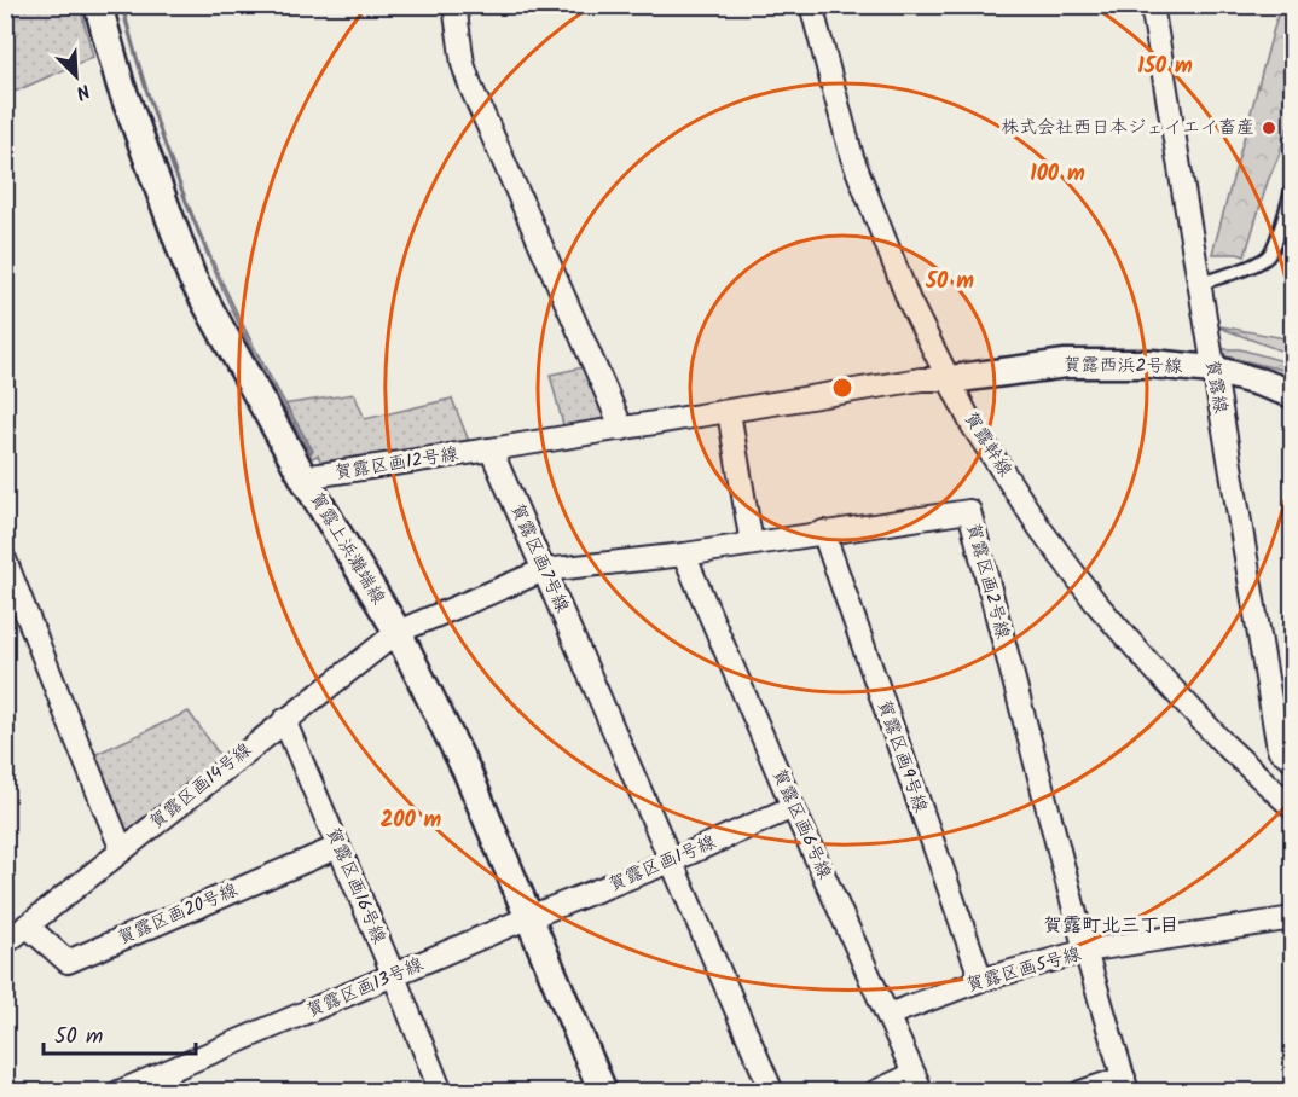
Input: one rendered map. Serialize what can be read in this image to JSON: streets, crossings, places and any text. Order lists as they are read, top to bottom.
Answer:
{
  "streets": {
    "street": [
      "賀露西浜2号線",
      "賀露線",
      "賀露幹線",
      "賀露区画12号線",
      "賀露上浜灘端線",
      "賀露区画7号線",
      "賀露区画2号線",
      "賀露区画9号線",
      "賀露区画14号線",
      "賀露区画6号線",
      "賀露区画1号線",
      "賀露区画16号線",
      "賀露区画20号線",
      "賀露区画5号線",
      "賀露区画13号線"
    ]
  },
  "crossings": [
    ["賀露西浜2号線", "賀露線"],
    ["賀露西浜2号線", "賀露幹線"],
    ["賀露区画12号線", "賀露上浜灘端線"],
    ["賀露区画12号線", "賀露区画7号線"],
    ["賀露上浜灘端線", "賀露区画2号線"],
    ["賀露上浜灘端線", "賀露区画14号線"],
    ["賀露上浜灘端線", "賀露区画1号線"],
    ["賀露上浜灘端線", "賀露区画13号線"],
    ["賀露区画7号線", "賀露区画2号線"],
    ["賀露区画7号線", "賀露区画1号線"],
    ["賀露区画2号線", "賀露区画9号線"],
    ["賀露区画2号線", "賀露区画14号線"],
    ["賀露区画2号線", "賀露区画6号線"],
    ["賀露区画2号線", "賀露区画5号線"],
    ["賀露区画9号線", "賀露区画5号線"],
    ["賀露区画14号線", "賀露区画16号線"],
    ["賀露区画14号線", "賀露区画20号線"],
    ["賀露区画6号線", "賀露区画1号線"],
    ["賀露区画6号線", "賀露区画5号線"],
    ["賀露区画1号線", "賀露区画13号線"],
    ["賀露区画16号線", "賀露区画20号線"],
    ["賀露区画16号線", "賀露区画13号線"]
  ],
  "districts": ["賀露町北三丁目"],
  "places": ["株式会社西日本ジェイエイ畜産"],
  "scale_bar": "50 m",
  "north": "bottom right",
  "rings": [
    "150 m",
    "100 m",
    "50 m",
    "200 m"
  ]
}
